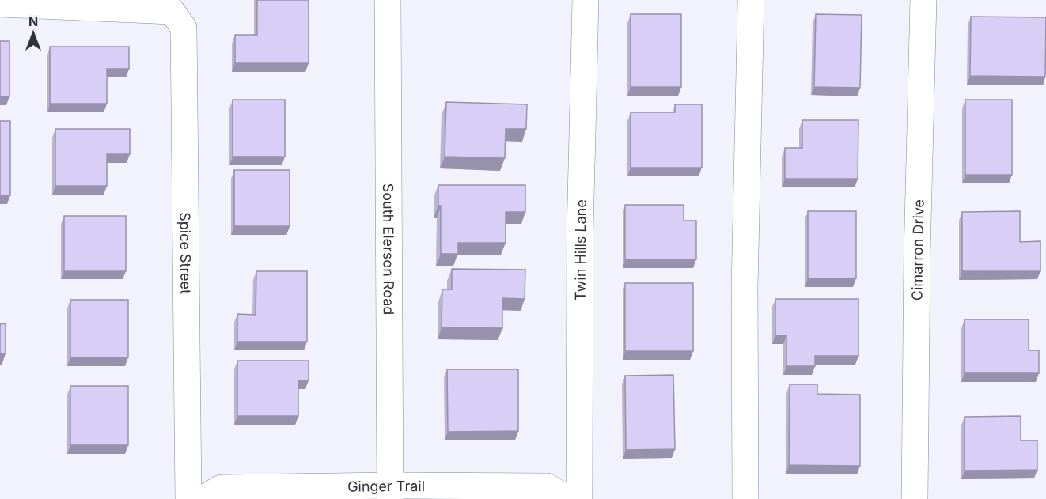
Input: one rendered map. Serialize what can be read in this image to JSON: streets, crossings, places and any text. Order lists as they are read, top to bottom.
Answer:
{
  "streets": {
    "street": [
      "South Elerson Road",
      "Twin Hills Lane",
      "Cimarron Drive",
      "Spice Street",
      "Ginger Trail"
    ]
  },
  "crossings": [
    ["South Elerson Road", "Ginger Trail"]
  ],
  "north": "top"
}
